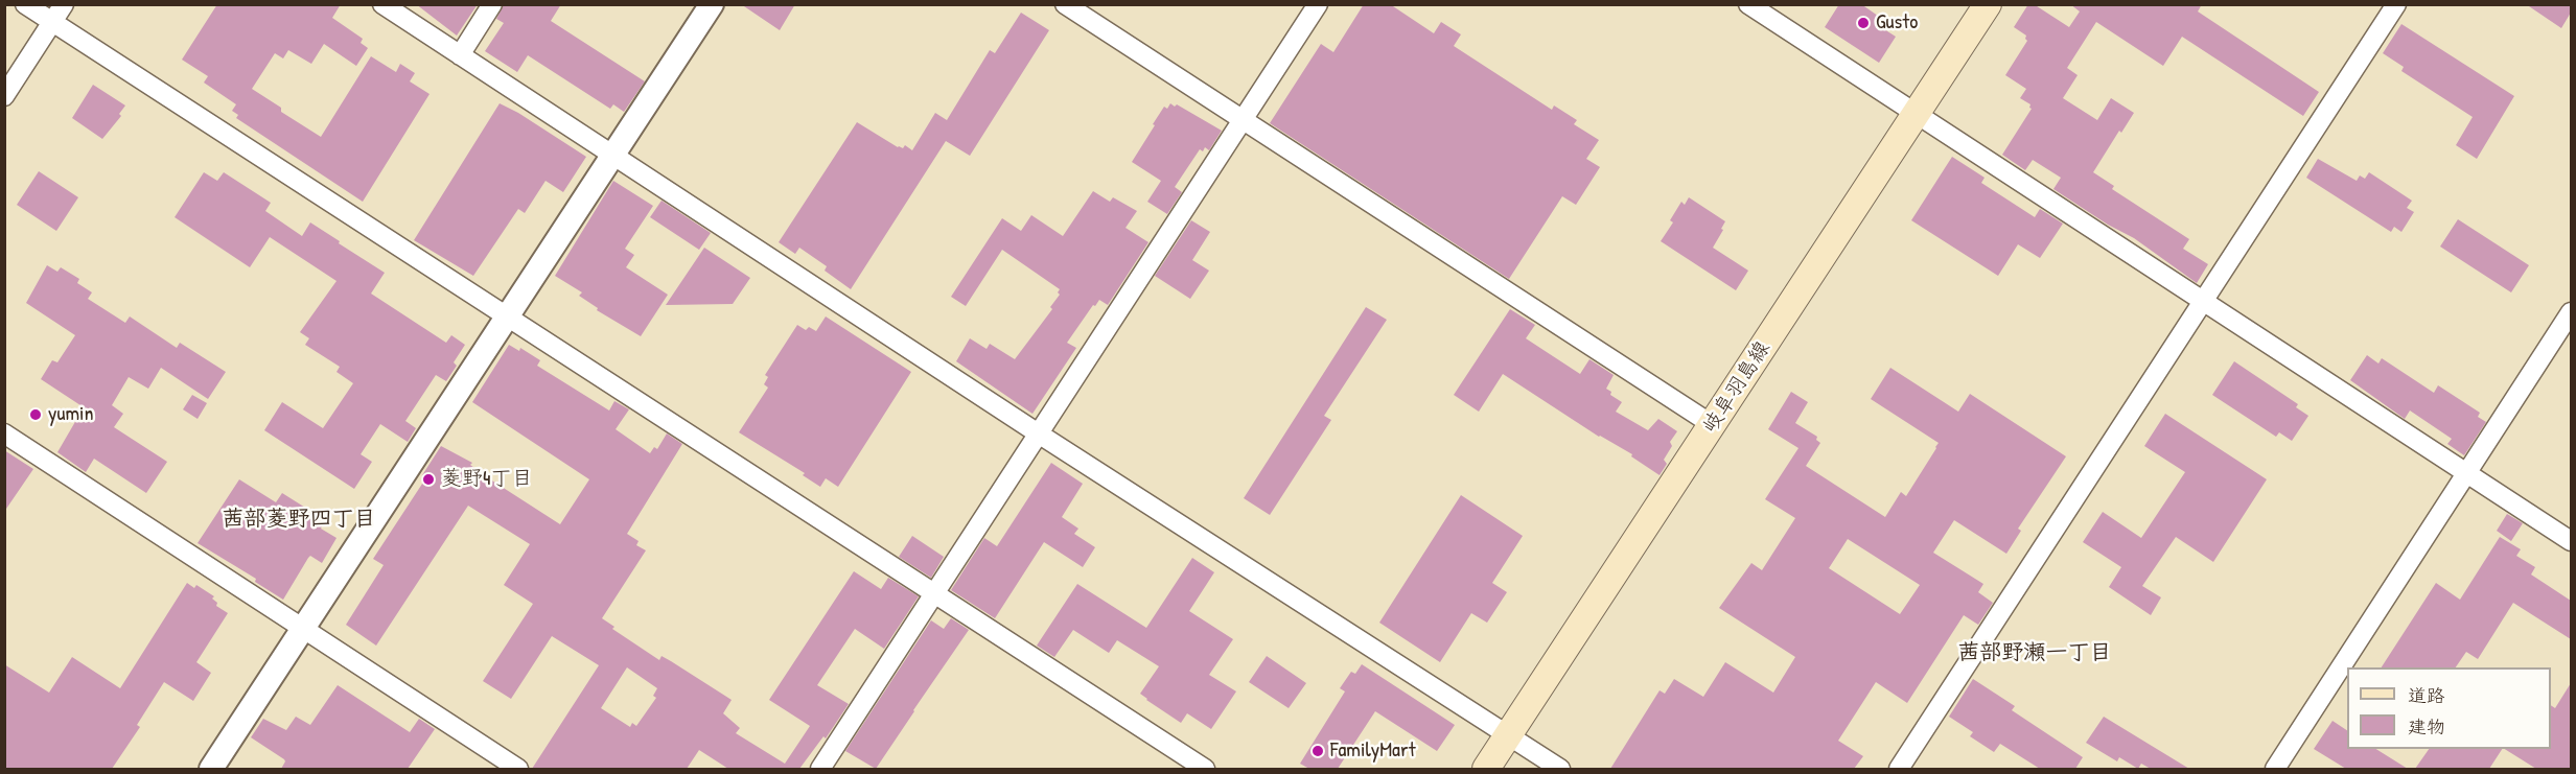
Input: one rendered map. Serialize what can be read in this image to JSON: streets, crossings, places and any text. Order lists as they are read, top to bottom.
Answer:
{
  "streets": {
    "main road": ["岐阜羽島線"]
  },
  "districts": ["茜部菱野四丁目", "茜部野瀬一丁目"],
  "places": [
    "Gusto",
    "yumin",
    "菱野4丁目",
    "FamilyMart"
  ],
  "legend": ["道路", "建物"]
}
